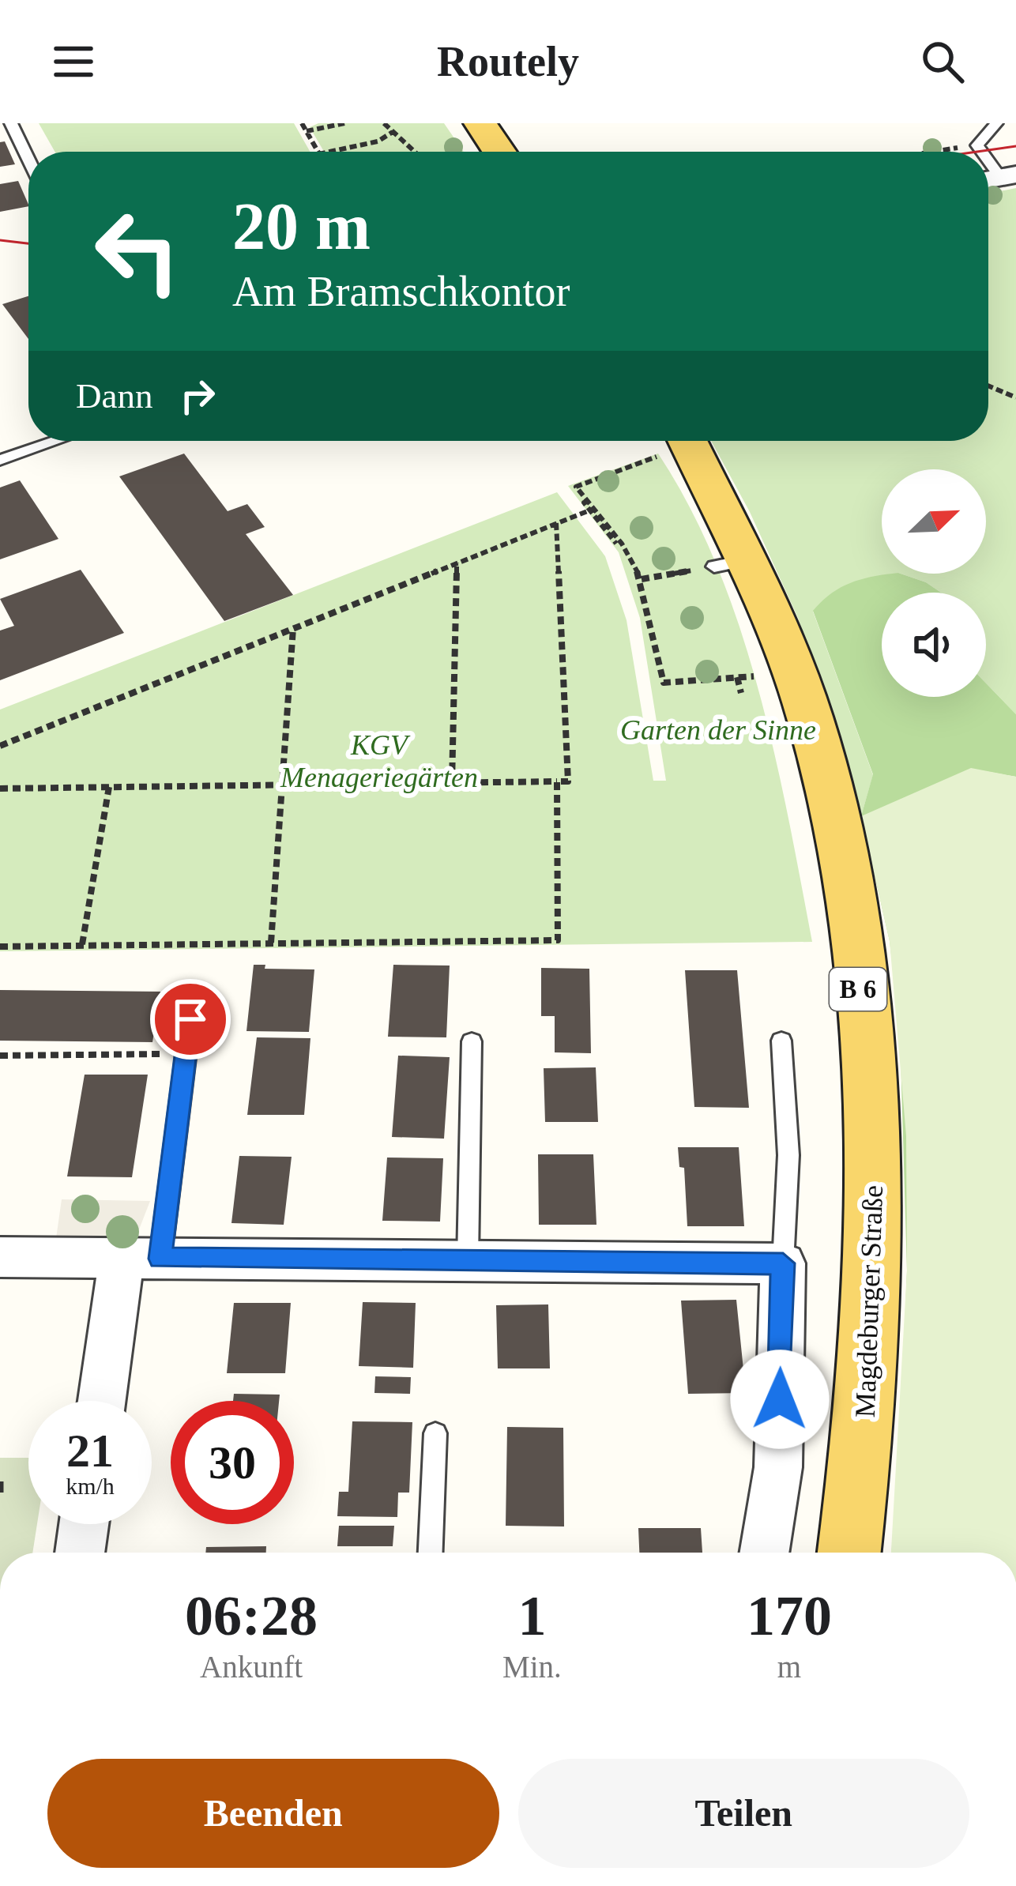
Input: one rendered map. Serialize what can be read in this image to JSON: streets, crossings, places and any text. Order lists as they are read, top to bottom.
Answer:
{
  "streets": {
    "main road": ["B 6", "Magdeburger Straße"]
  },
  "parks": ["Garten der Sinne", "KGV Menageriegärten"],
  "north": "top right",
  "page": {
    "header": "Routely",
    "turn": ["20 m", "Am Bramschkontor"],
    "then": "Dann",
    "speed": "21 km/h",
    "limit": "30",
    "eta": [
      "06:28",
      "Ankunft",
      "1",
      "Min.",
      "170",
      "m"
    ],
    "buttons": ["Beenden", "Teilen"]
  }
}
